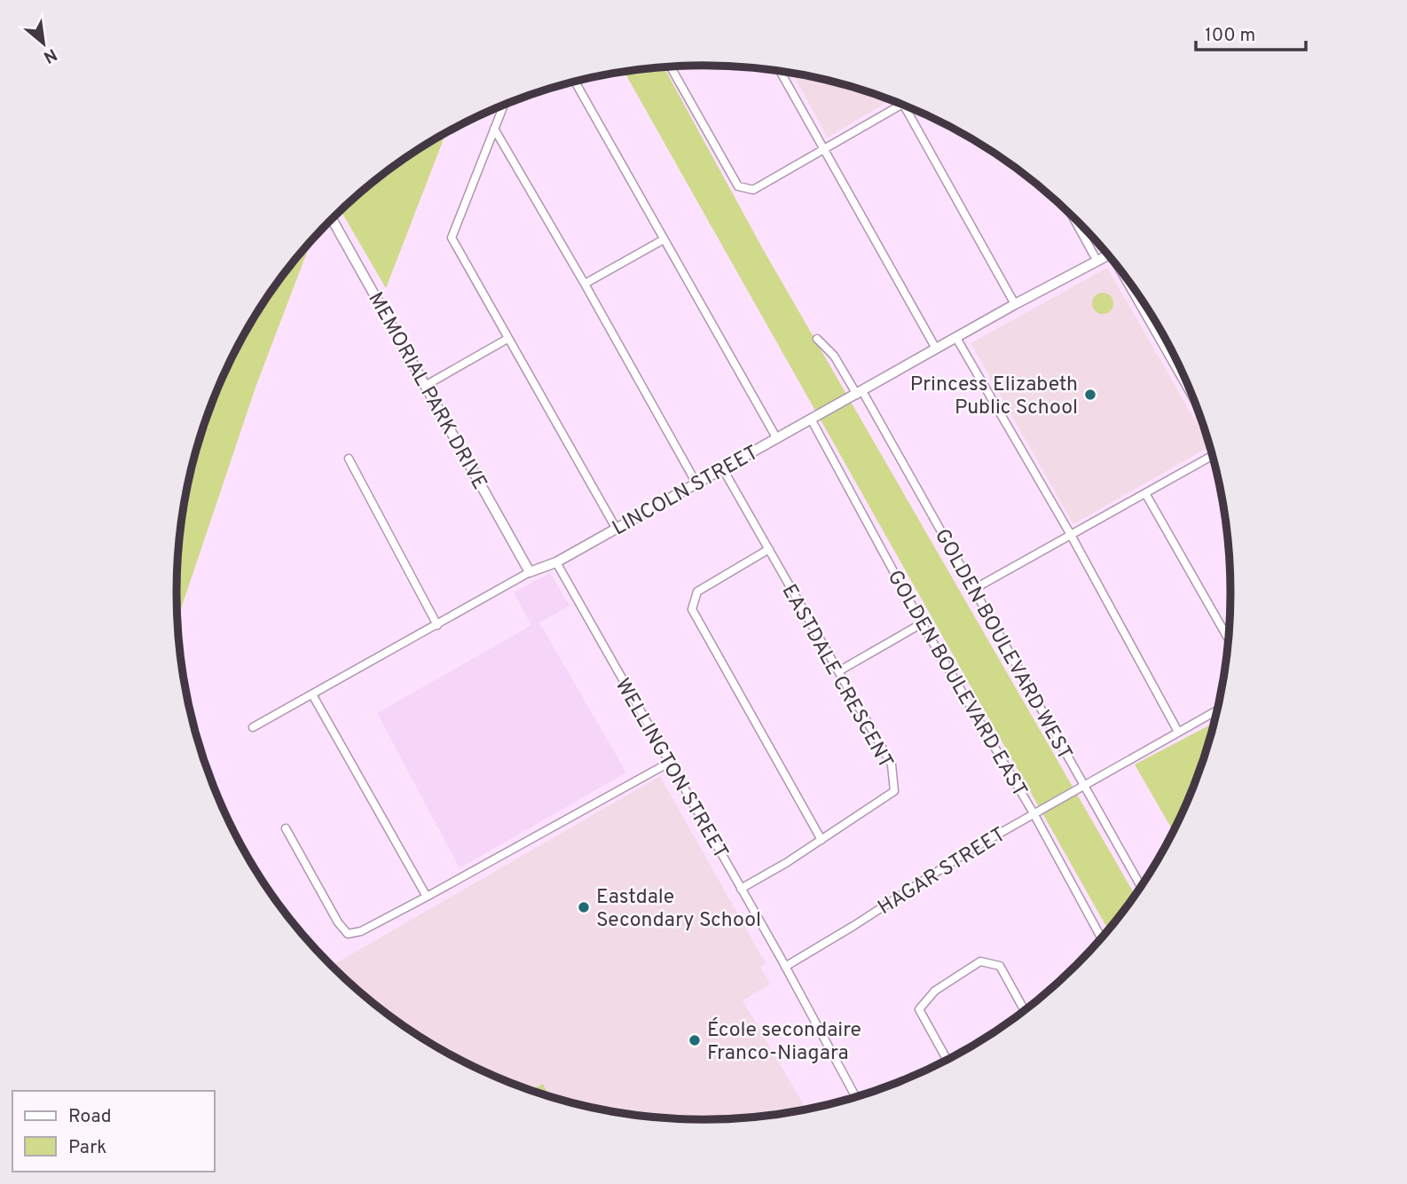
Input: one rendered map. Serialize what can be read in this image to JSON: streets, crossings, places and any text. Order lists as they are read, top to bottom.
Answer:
{
  "streets": {
    "main road": ["MEMORIAL PARK DRIVE", "LINCOLN STREET"],
    "street": [
      "GOLDEN BOULEVARD WEST",
      "EASTDALE CRESCENT",
      "GOLDEN BOULEVARD EAST",
      "WELLINGTON STREET",
      "HAGAR STREET"
    ]
  },
  "crossings": [
    ["MEMORIAL PARK DRIVE", "LINCOLN STREET"],
    ["LINCOLN STREET", "GOLDEN BOULEVARD WEST"],
    ["LINCOLN STREET", "EASTDALE CRESCENT"],
    ["LINCOLN STREET", "GOLDEN BOULEVARD EAST"],
    ["LINCOLN STREET", "WELLINGTON STREET"],
    ["GOLDEN BOULEVARD WEST", "HAGAR STREET"],
    ["EASTDALE CRESCENT", "WELLINGTON STREET"],
    ["GOLDEN BOULEVARD EAST", "HAGAR STREET"],
    ["WELLINGTON STREET", "HAGAR STREET"]
  ],
  "places": ["Princess Elizabeth Public School", "Eastdale Secondary School", "École secondaire Franco-Niagara"],
  "legend": ["Road", "Park"],
  "scale_bar": "100 m",
  "north": "bottom right"
}
